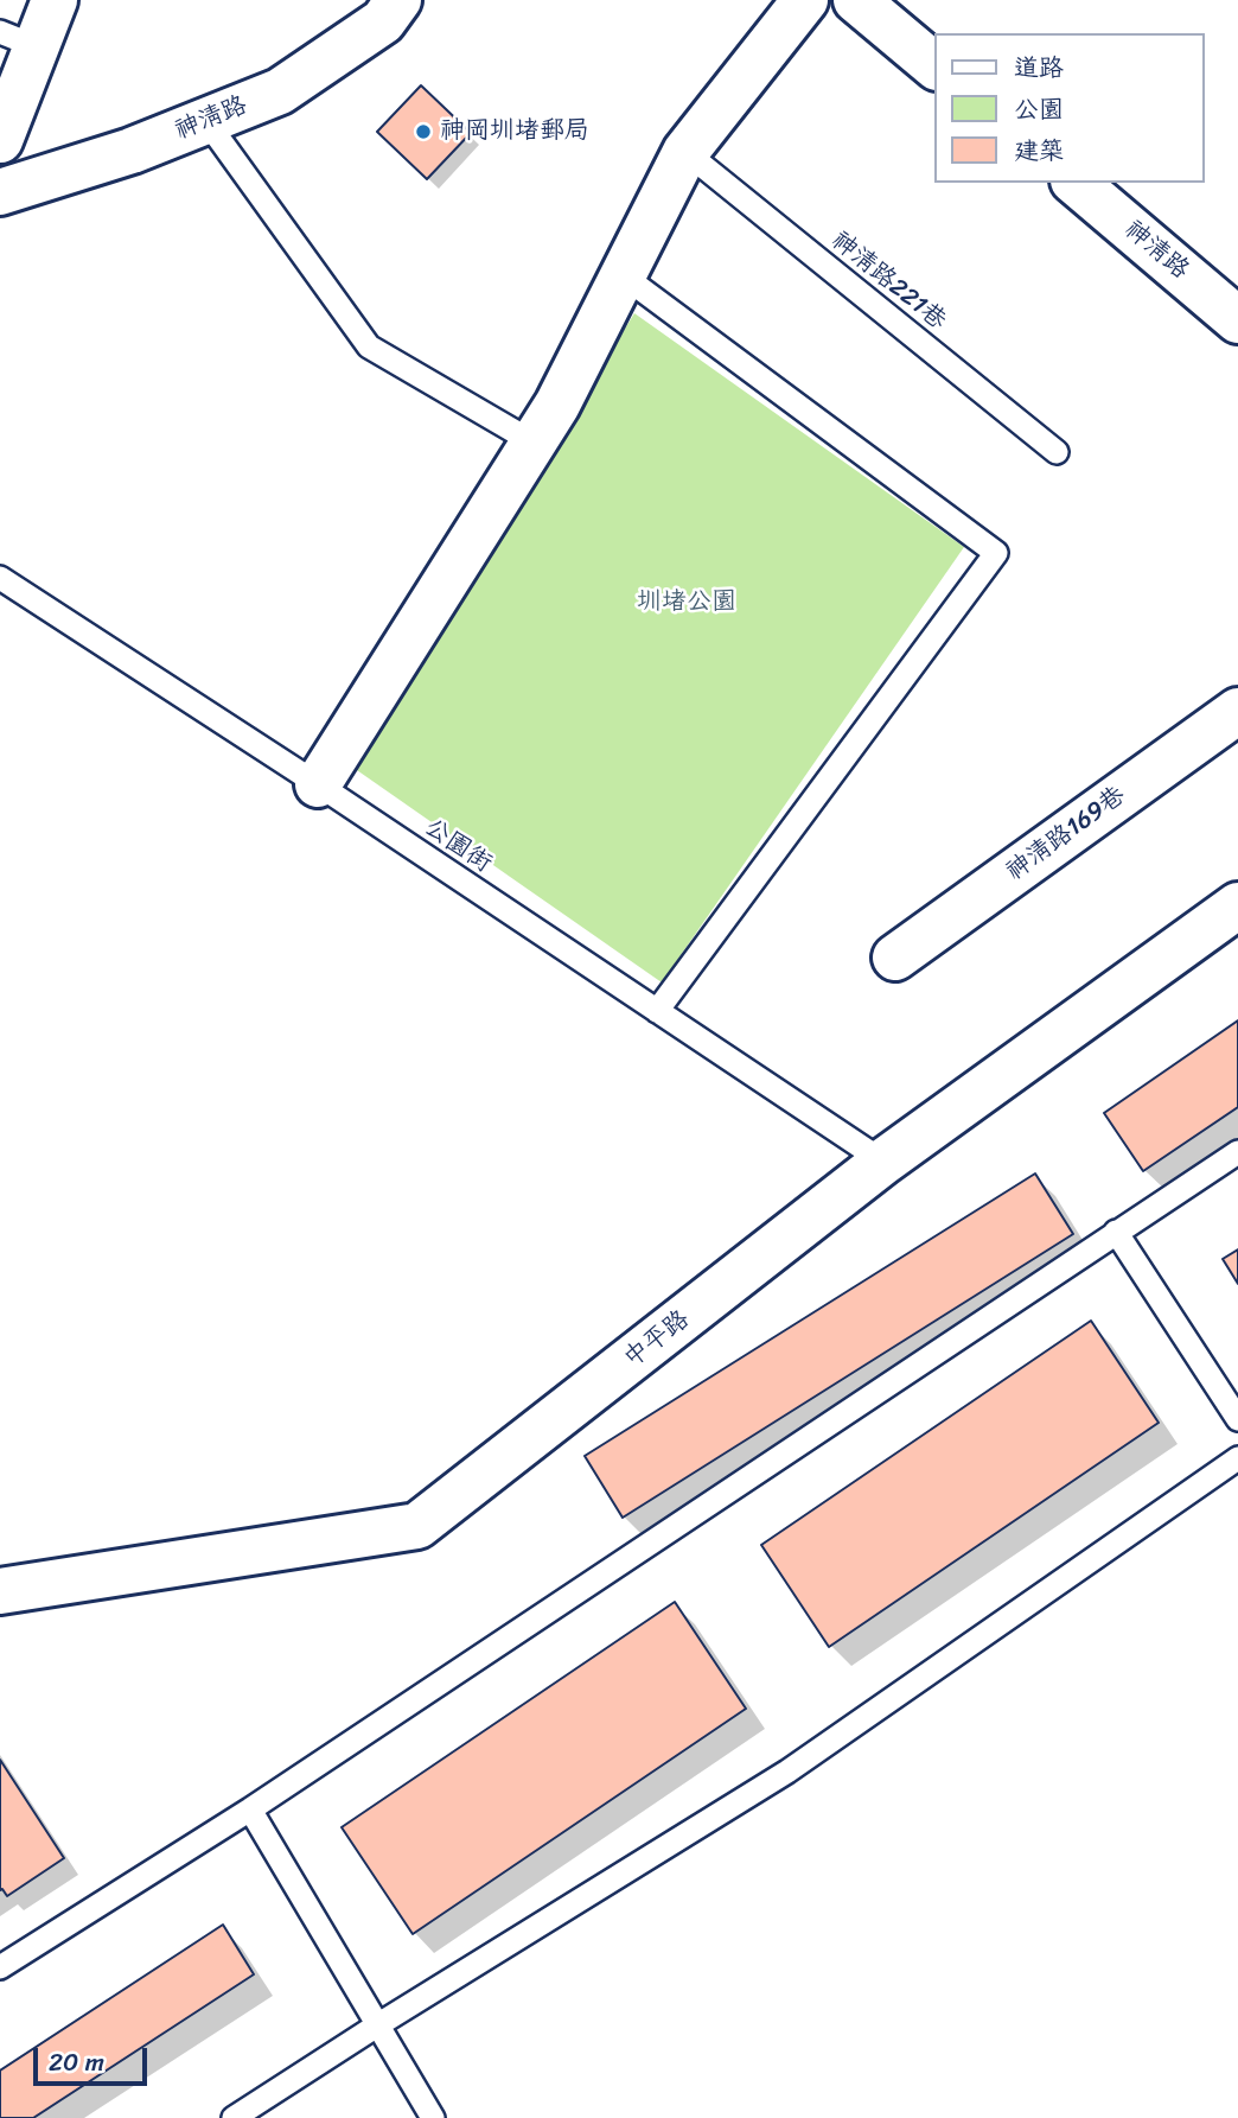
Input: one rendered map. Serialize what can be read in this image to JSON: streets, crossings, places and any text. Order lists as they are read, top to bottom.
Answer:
{
  "streets": {
    "street": ["神清路", "神清路169巷", "中平路"],
    "lane": ["神清路221巷", "公園街"]
  },
  "crossings": [
    ["公園街", "中平路"]
  ],
  "parks": ["圳堵公園"],
  "places": ["神岡圳堵郵局"],
  "legend": ["道路", "公園", "建築"],
  "scale_bar": "20 m"
}
